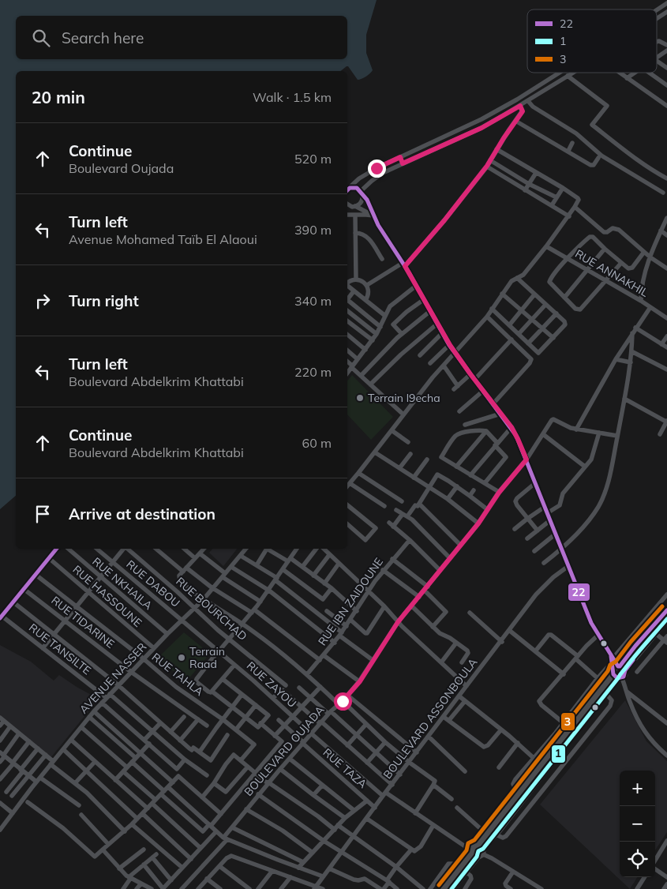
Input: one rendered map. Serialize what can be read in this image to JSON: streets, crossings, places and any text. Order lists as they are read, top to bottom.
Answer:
{
  "streets": {
    "street": [
      "RUE ANNAKHIL",
      "RUE NKHAILA",
      "RUE DABOU",
      "RUE HASSOUNE",
      "RUE IBN ZAIDOUNE",
      "RUE BOURCHAD",
      "RUE TIDARINE",
      "RUE TANSILTE",
      "RUE TAHLA",
      "AVENUE NASSER",
      "RUE ZAYOU",
      "BOULEVARD ASSONBOULA",
      "BOULEVARD OUJADA",
      "RUE TAZA"
    ]
  },
  "crossings": [
    ["RUE NKHAILA", "AVENUE NASSER"],
    ["RUE DABOU", "AVENUE NASSER"],
    ["RUE DABOU", "RUE ZAYOU"],
    ["RUE HASSOUNE", "AVENUE NASSER"],
    ["RUE BOURCHAD", "AVENUE NASSER"],
    ["RUE TIDARINE", "AVENUE NASSER"],
    ["RUE TANSILTE", "AVENUE NASSER"],
    ["RUE TAHLA", "AVENUE NASSER"],
    ["AVENUE NASSER", "RUE ZAYOU"],
    ["RUE ZAYOU", "BOULEVARD ASSONBOULA"],
    ["RUE ZAYOU", "BOULEVARD OUJADA"],
    ["BOULEVARD ASSONBOULA", "RUE TAZA"],
    ["BOULEVARD OUJADA", "RUE TAZA"]
  ],
  "places": ["Terrain l9echa", "Terrain Raad"],
  "lines": ["transit line 22", "transit line 3", "transit line 1"],
  "legend": ["22", "1", "3"],
  "page": {
    "search": "Search here",
    "heading": ["20 min", "Walk · 1.5 km"],
    "list": [
      ["Continue", "Boulevard Oujada", "520 m"],
      ["Turn left", "Avenue Mohamed Taïb El Alaoui", "390 m"],
      ["Turn right", "340 m"],
      ["Turn left", "Boulevard Abdelkrim Khattabi", "220 m"],
      ["Continue", "Boulevard Abdelkrim Khattabi", "60 m"],
      "Arrive at destination"
    ],
    "map_buttons": ["+", "−"]
  }
}
